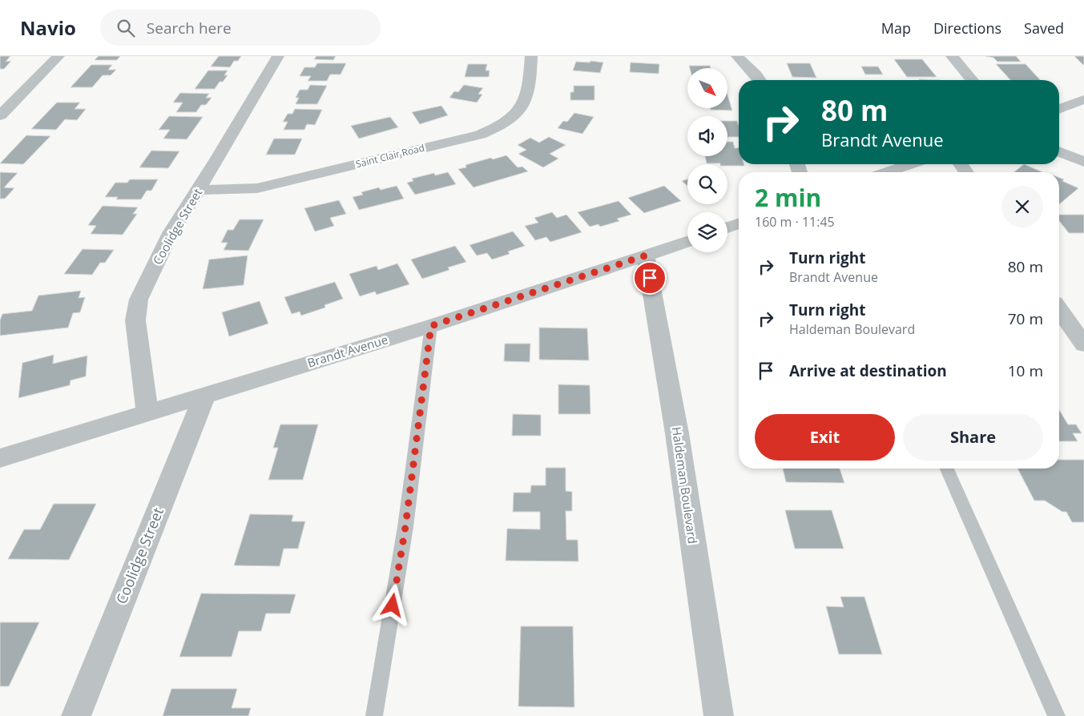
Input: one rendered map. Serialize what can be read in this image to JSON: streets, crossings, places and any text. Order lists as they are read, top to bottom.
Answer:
{
  "streets": {
    "street": [
      "Saint Clair Road",
      "Coolidge Street",
      "Brandt Avenue",
      "Haldeman Boulevard"
    ]
  },
  "crossings": [
    ["Saint Clair Road", "Coolidge Street"],
    ["Coolidge Street", "Brandt Avenue"],
    ["Brandt Avenue", "Haldeman Boulevard"]
  ],
  "north": "bottom right",
  "page": {
    "header": "Navio",
    "search": "Search here",
    "nav": ["Map", "Directions", "Saved"],
    "turn": ["80 m", "Brandt Avenue"],
    "heading": ["2 min", "160 m · 11:45"],
    "list": [
      {
        "name": "Turn right",
        "note": "Brandt Avenue",
        "value": "80 m"
      },
      {
        "name": "Turn right",
        "note": "Haldeman Boulevard",
        "value": "70 m"
      },
      {
        "name": "Arrive at destination",
        "value": "10 m"
      }
    ],
    "buttons": ["Exit", "Share"]
  }
}
